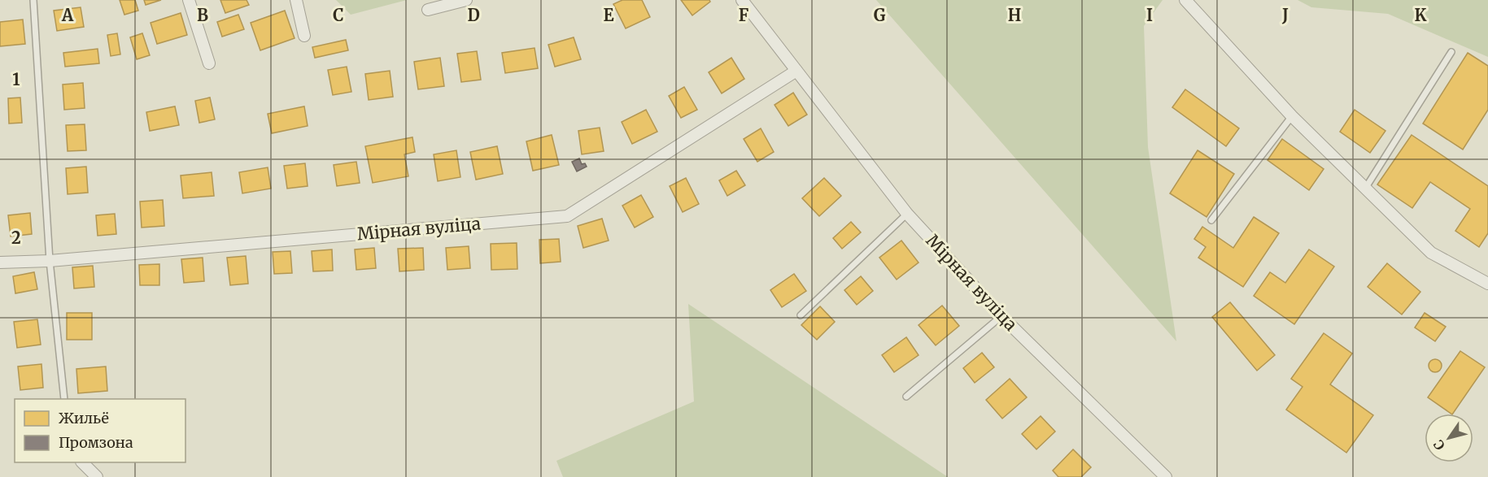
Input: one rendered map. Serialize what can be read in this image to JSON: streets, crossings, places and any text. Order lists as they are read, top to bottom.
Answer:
{
  "streets": {
    "street": ["Мірная вуліца"]
  },
  "legend": ["Жильё", "Промзона"],
  "north": "bottom left",
  "grid": {
    "columns": [
      "A",
      "B",
      "C",
      "D",
      "E",
      "F",
      "G",
      "H",
      "I",
      "J",
      "K"
    ],
    "rows": ["1", "2"]
  }
}
